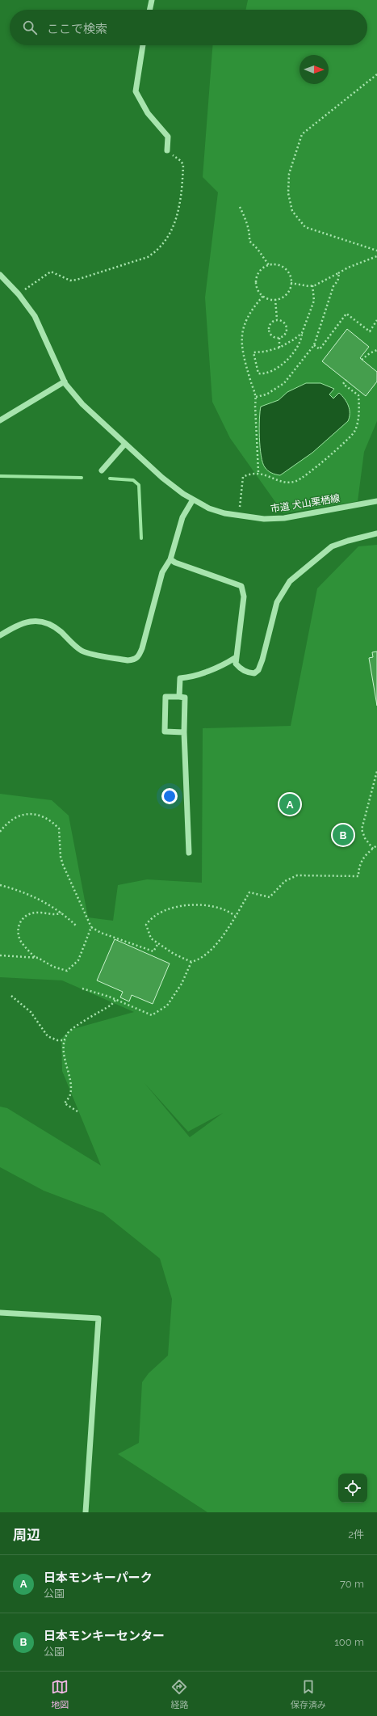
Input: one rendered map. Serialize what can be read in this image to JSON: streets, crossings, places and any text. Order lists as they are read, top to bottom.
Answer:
{
  "streets": {
    "street": ["市道 犬山栗栖線"]
  },
  "north": "right",
  "page": {
    "search": "ここで検索",
    "pins": ["A", "B"],
    "heading": ["周辺", "2件"],
    "list": [
      {
        "mark": "A",
        "name": "日本モンキーパーク",
        "note": "公園",
        "value": "70 m"
      },
      {
        "mark": "B",
        "name": "日本モンキーセンター",
        "note": "公園",
        "value": "100 m"
      }
    ],
    "nav": ["地図", "経路", "保存済み"]
  }
}
